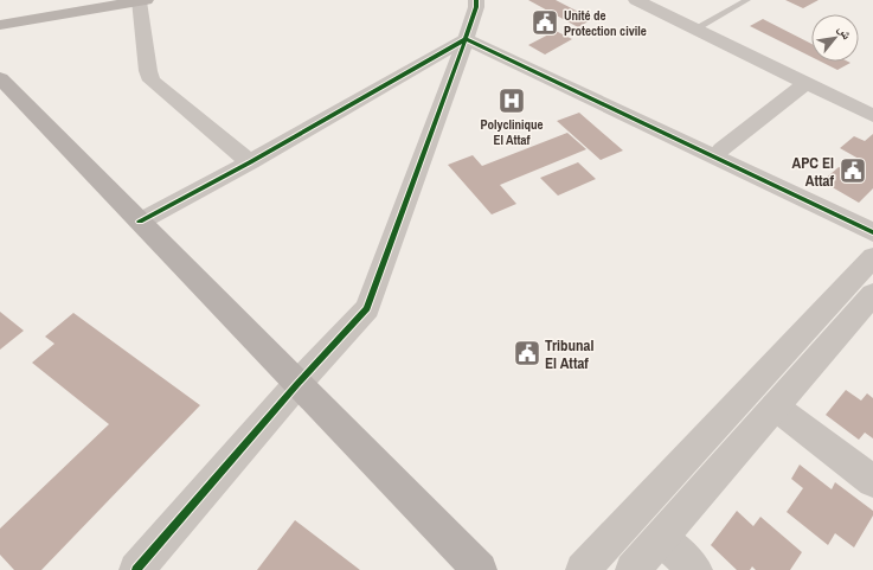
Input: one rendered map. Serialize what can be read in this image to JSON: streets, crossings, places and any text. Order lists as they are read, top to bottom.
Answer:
{
  "places": {
    "public building": ["Unité de Protection civile", "APC El Attaf", "Tribunal El Attaf"],
    "hospital": ["Polyclinique El Attaf"]
  },
  "north": "top right"
}
